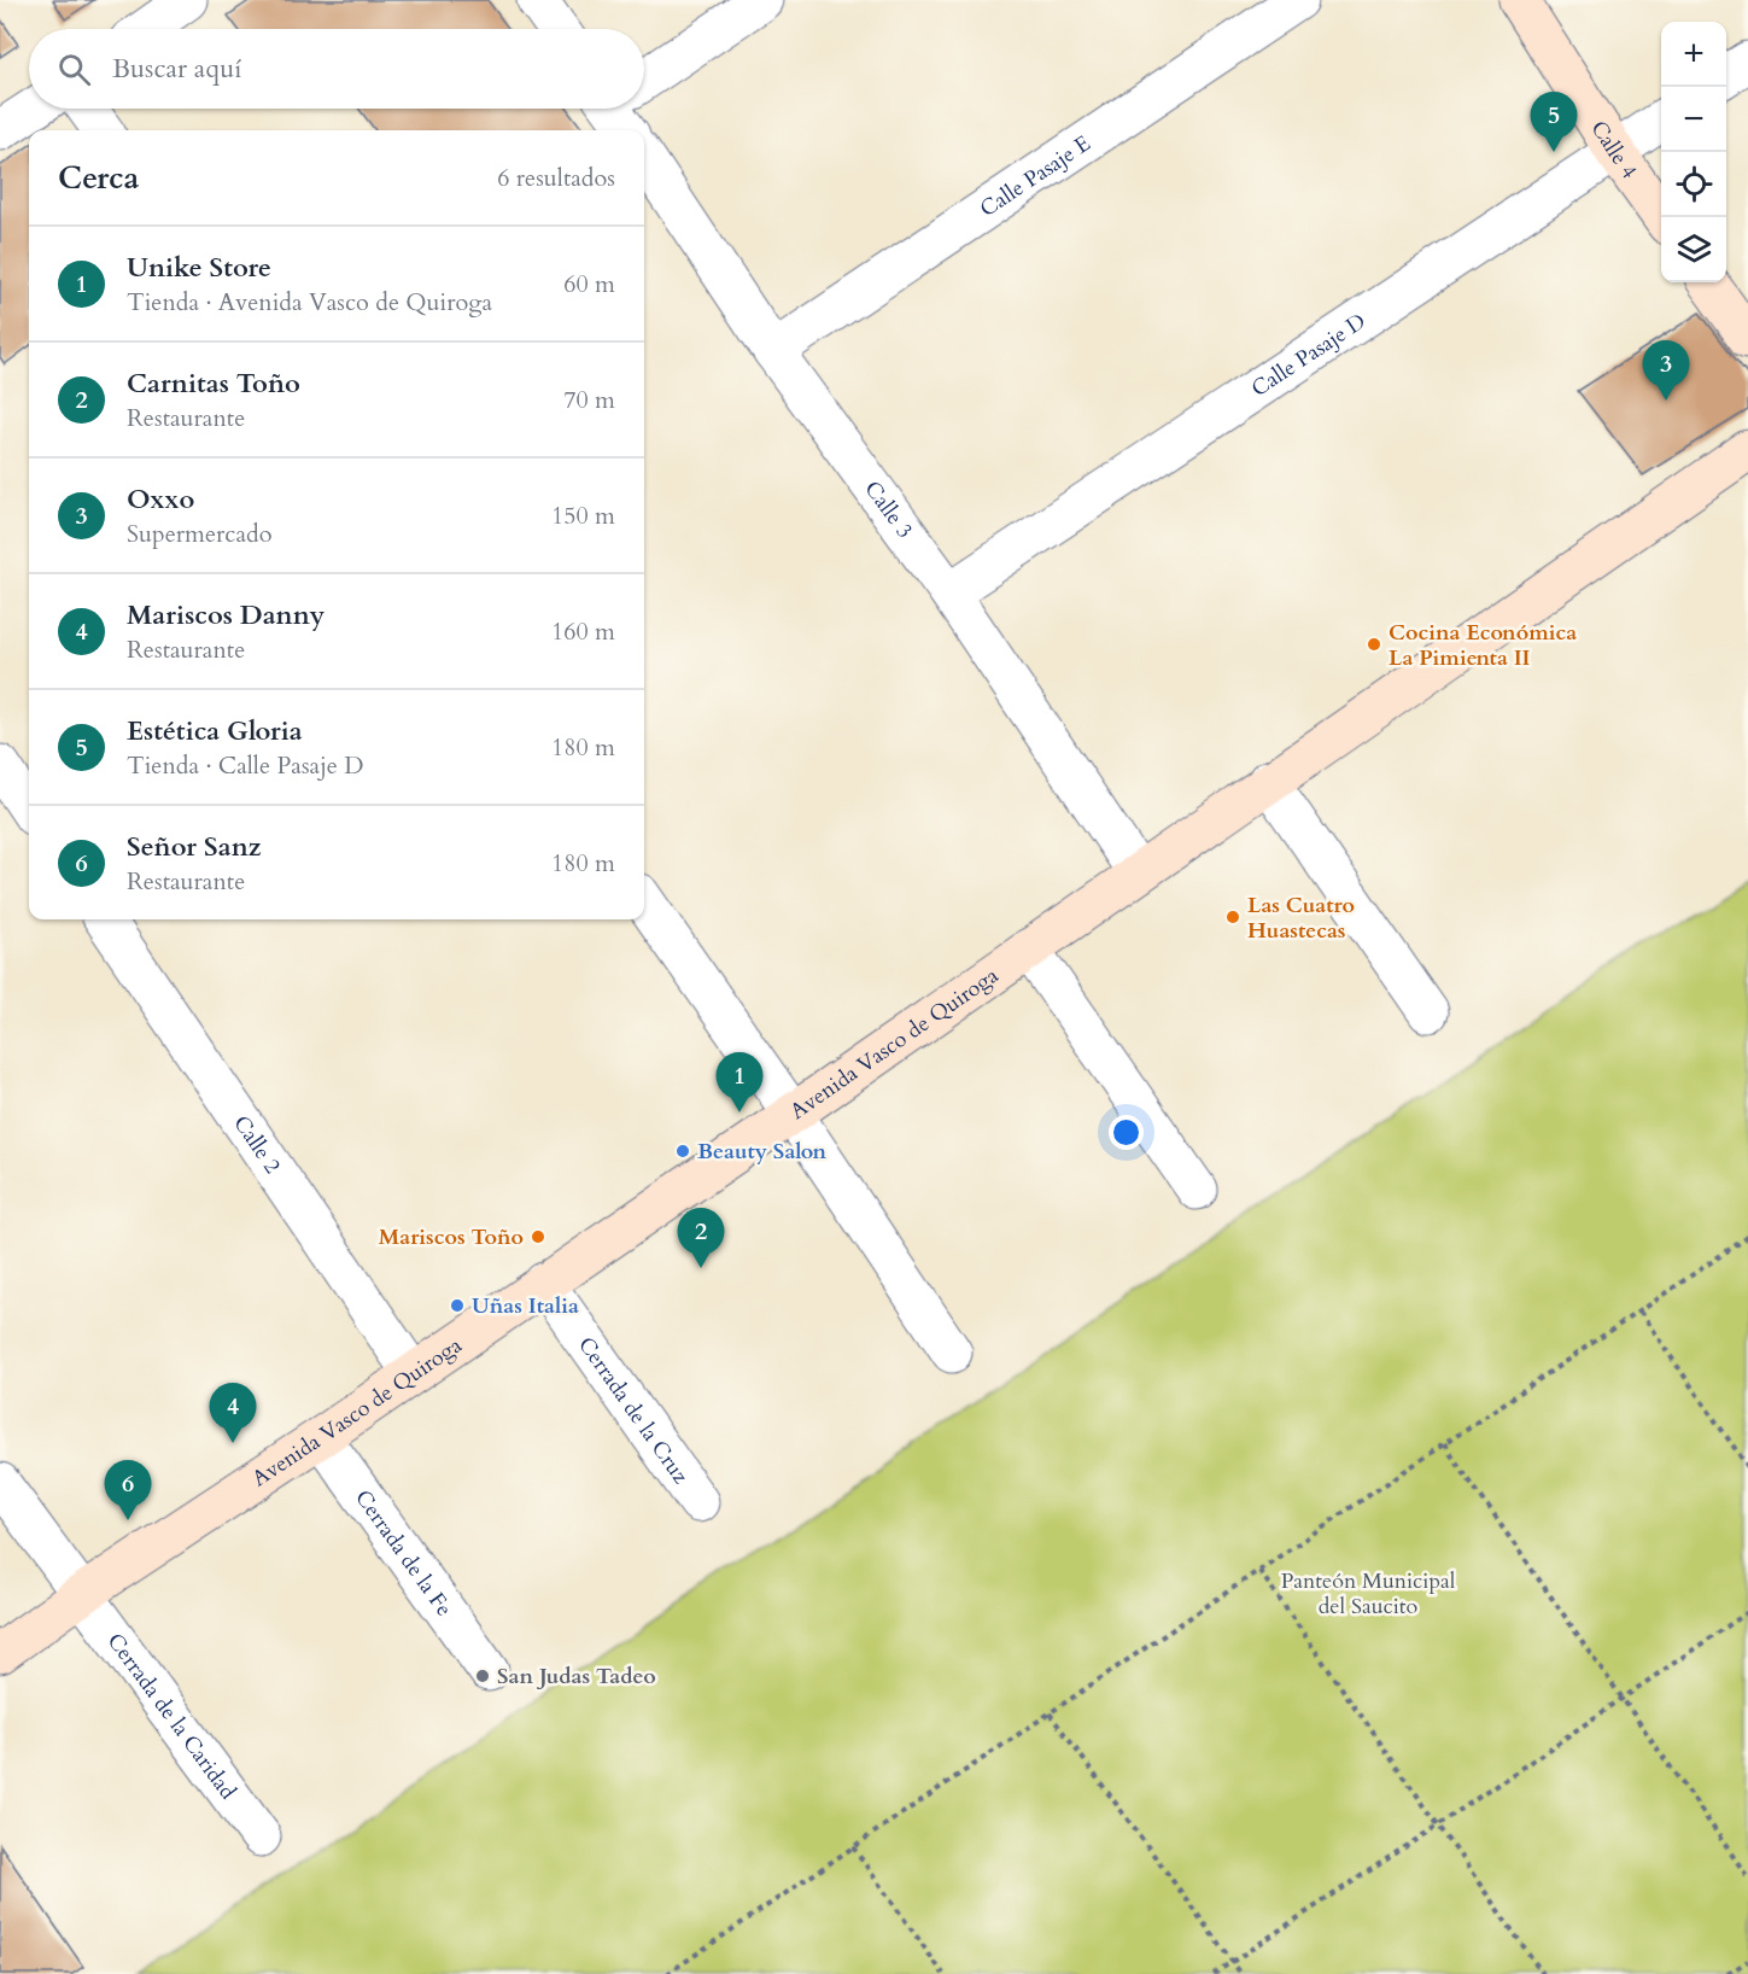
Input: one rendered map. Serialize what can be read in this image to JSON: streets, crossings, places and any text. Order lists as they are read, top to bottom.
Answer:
{
  "streets": {
    "main road": ["Calle 4", "Avenida Vasco de Quiroga"],
    "street": [
      "Calle Pasaje E",
      "Calle Pasaje D",
      "Calle 3",
      "Calle 2",
      "Cerrada de la Cruz",
      "Cerrada de la Fe",
      "Cerrada de la Caridad"
    ]
  },
  "crossings": [
    ["Calle 4", "Calle Pasaje D"],
    ["Calle Pasaje E", "Calle 3"],
    ["Calle Pasaje D", "Calle 3"],
    ["Calle 3", "Avenida Vasco de Quiroga"],
    ["Avenida Vasco de Quiroga", "Calle 2"],
    ["Avenida Vasco de Quiroga", "Cerrada de la Cruz"],
    ["Avenida Vasco de Quiroga", "Cerrada de la Fe"],
    ["Avenida Vasco de Quiroga", "Cerrada de la Caridad"]
  ],
  "parks": ["Panteón Municipal del Saucito"],
  "places": [
    "Cocina Económica La Pimienta II",
    "Las Cuatro Huastecas",
    "Beauty Salon",
    "Mariscos Toño",
    "Uñas Italia",
    "San Judas Tadeo"
  ],
  "page": {
    "map_buttons": ["+", "−"],
    "search": "Buscar aquí",
    "pins": [
      "5",
      "3",
      "1",
      "2",
      "4",
      "6"
    ],
    "heading": ["Cerca", "6 resultados"],
    "list": [
      {
        "mark": "1",
        "name": "Unike Store",
        "note": "Tienda · Avenida Vasco de Quiroga",
        "value": "60 m"
      },
      {
        "mark": "2",
        "name": "Carnitas Toño",
        "note": "Restaurante",
        "value": "70 m"
      },
      {
        "mark": "3",
        "name": "Oxxo",
        "note": "Supermercado",
        "value": "150 m"
      },
      {
        "mark": "4",
        "name": "Mariscos Danny",
        "note": "Restaurante",
        "value": "160 m"
      },
      {
        "mark": "5",
        "name": "Estética Gloria",
        "note": "Tienda · Calle Pasaje D",
        "value": "180 m"
      },
      {
        "mark": "6",
        "name": "Señor Sanz",
        "note": "Restaurante",
        "value": "180 m"
      }
    ]
  }
}
